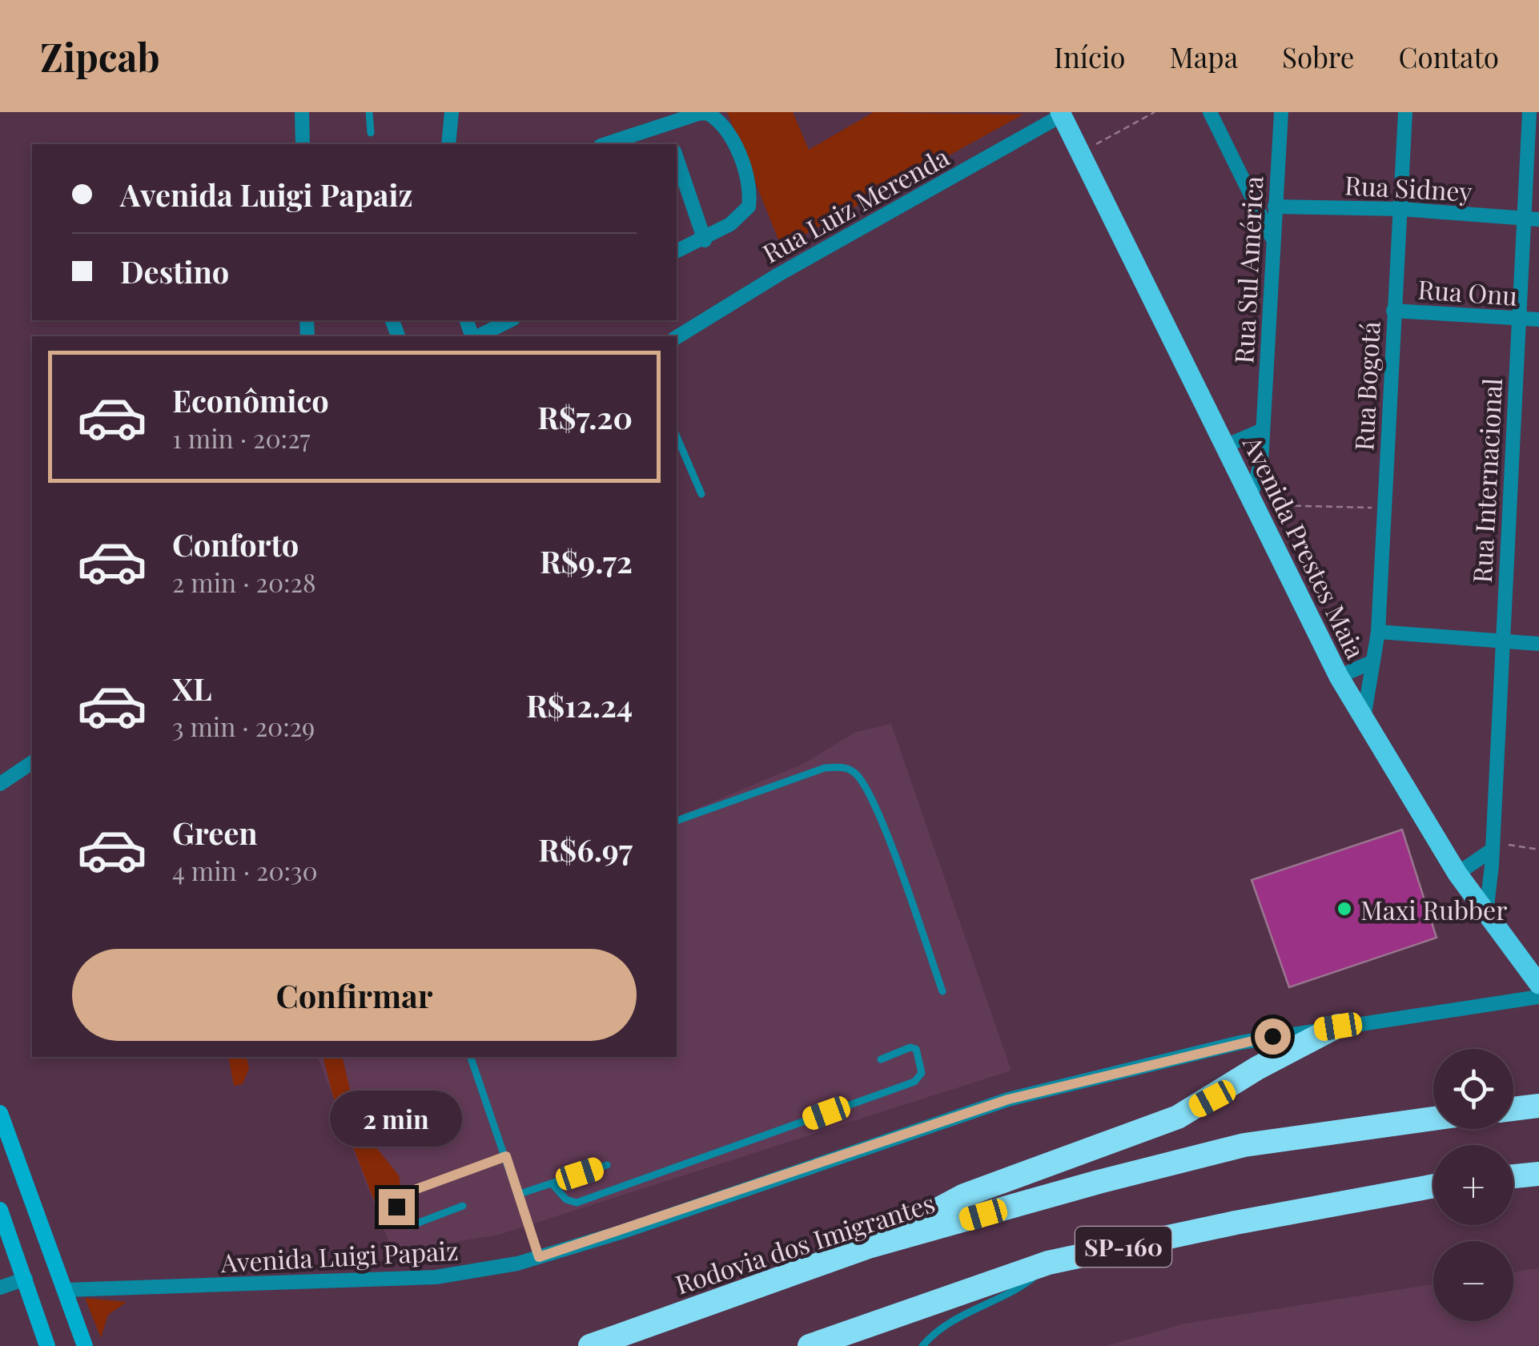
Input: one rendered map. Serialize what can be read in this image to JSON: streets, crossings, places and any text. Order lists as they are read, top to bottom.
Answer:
{
  "streets": {
    "highway": ["Rodovia dos Imigrantes", "SP-160"],
    "main road": ["Avenida Prestes Maia"],
    "street": [
      "Rua Sidney",
      "Rua Luiz Merenda",
      "Rua Sul América",
      "Rua Onu",
      "Rua Bogotá",
      "Rua Internacional",
      "Avenida Luigi Papaiz"
    ]
  },
  "crossings": [
    ["Rua Sidney", "Rua Sul América"],
    ["Rua Sidney", "Rua Bogotá"],
    ["Rua Sidney", "Rua Internacional"],
    ["Rua Luiz Merenda", "Avenida Prestes Maia"],
    ["Rua Sul América", "Avenida Prestes Maia"],
    ["Rua Onu", "Rua Bogotá"],
    ["Rua Onu", "Rua Internacional"],
    ["Rua Bogotá", "Avenida Prestes Maia"],
    ["Rua Internacional", "Avenida Prestes Maia"]
  ],
  "places": ["Maxi Rubber"],
  "page": {
    "header": "Zipcab",
    "nav": [
      "Início",
      "Mapa",
      "Sobre",
      "Contato"
    ],
    "banner": ["Avenida Luigi Papaiz", "Destino"],
    "list": [
      {
        "name": "Econômico",
        "note": "1 min · 20:27",
        "value": "R$7.20"
      },
      {
        "name": "Conforto",
        "note": "2 min · 20:28",
        "value": "R$9.72"
      },
      {
        "name": "XL",
        "note": "3 min · 20:29",
        "value": "R$12.24"
      },
      {
        "name": "Green",
        "note": "4 min · 20:30",
        "value": "R$6.97"
      }
    ],
    "buttons": "Confirmar",
    "map_buttons": ["+", "−"],
    "bubble": "2 min"
  }
}
